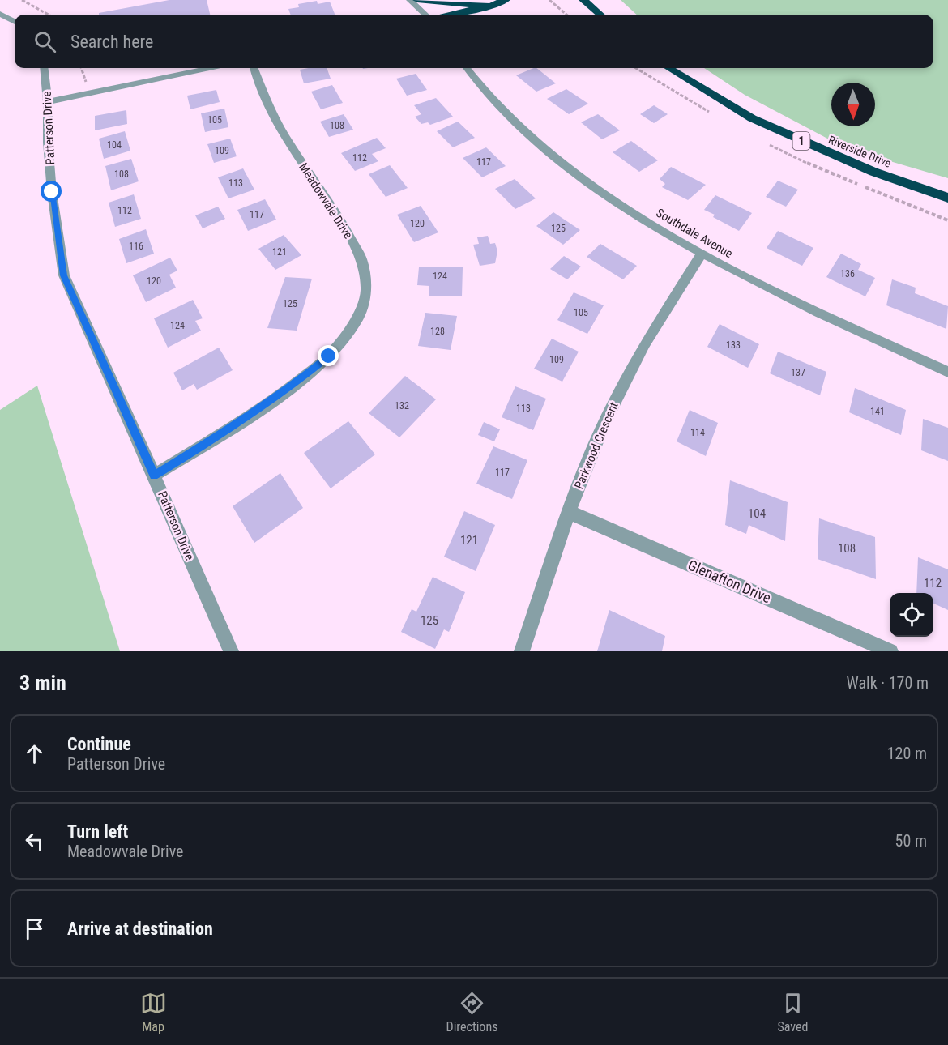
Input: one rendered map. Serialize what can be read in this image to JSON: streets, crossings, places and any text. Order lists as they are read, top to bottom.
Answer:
{
  "streets": {
    "highway": ["1", "Riverside Drive"],
    "street": [
      "Patterson Drive",
      "Meadowvale Drive",
      "Southdale Avenue",
      "Parkwood Crescent",
      "Glenafton Drive"
    ]
  },
  "crossings": [
    ["Patterson Drive", "Meadowvale Drive"],
    ["Southdale Avenue", "Parkwood Crescent"],
    ["Parkwood Crescent", "Glenafton Drive"]
  ],
  "house_numbers": [
    "105",
    "108",
    "104",
    "109",
    "112",
    "117",
    "108",
    "113",
    "112",
    "117",
    "120",
    "125",
    "116",
    "121",
    "136",
    "124",
    "120",
    "125",
    "105",
    "124",
    "128",
    "133",
    "109",
    "137",
    "132",
    "113",
    "141",
    "114",
    "117",
    "104",
    "121",
    "108",
    "112",
    "125"
  ],
  "north": "bottom",
  "page": {
    "search": "Search here",
    "heading": ["3 min", "Walk · 170 m"],
    "list": [
      ["Continue", "Patterson Drive", "120 m"],
      ["Turn left", "Meadowvale Drive", "50 m"],
      "Arrive at destination"
    ],
    "nav": ["Map", "Directions", "Saved"]
  }
}
